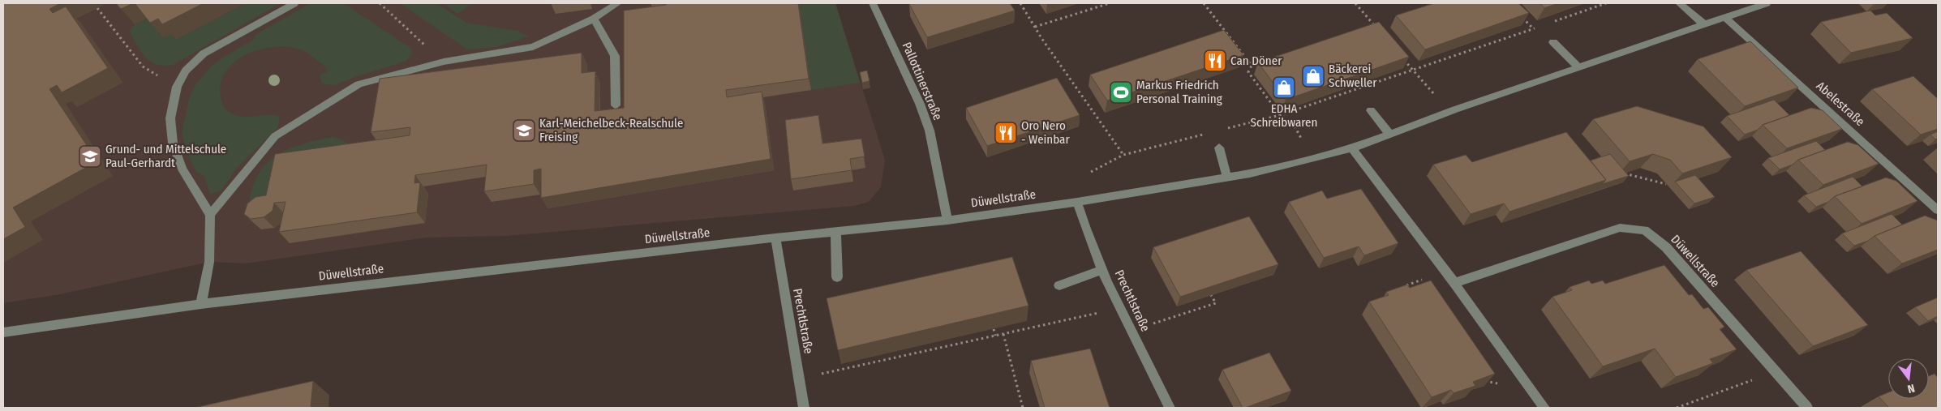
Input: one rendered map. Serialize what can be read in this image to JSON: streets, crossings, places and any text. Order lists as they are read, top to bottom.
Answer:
{
  "streets": {
    "street": [
      "Pallottinerstraße",
      "Abelestraße",
      "Düwellstraße",
      "Prechtlstraße"
    ]
  },
  "crossings": [
    ["Pallottinerstraße", "Düwellstraße"],
    ["Abelestraße", "Düwellstraße"],
    ["Düwellstraße", "Prechtlstraße"]
  ],
  "places": {
    "restaurant": ["Can Döner", "Oro Nero - Weinbar"],
    "shop": ["Bäckerei Schweller", "EDHA Schreibwaren"],
    "sports": ["Markus Friedrich Personal Training"],
    "school or university": ["Karl-Meichelbeck-Realschule Freising", "Grund- und Mittelschule Paul-Gerhardt"]
  },
  "north": "bottom"
}
